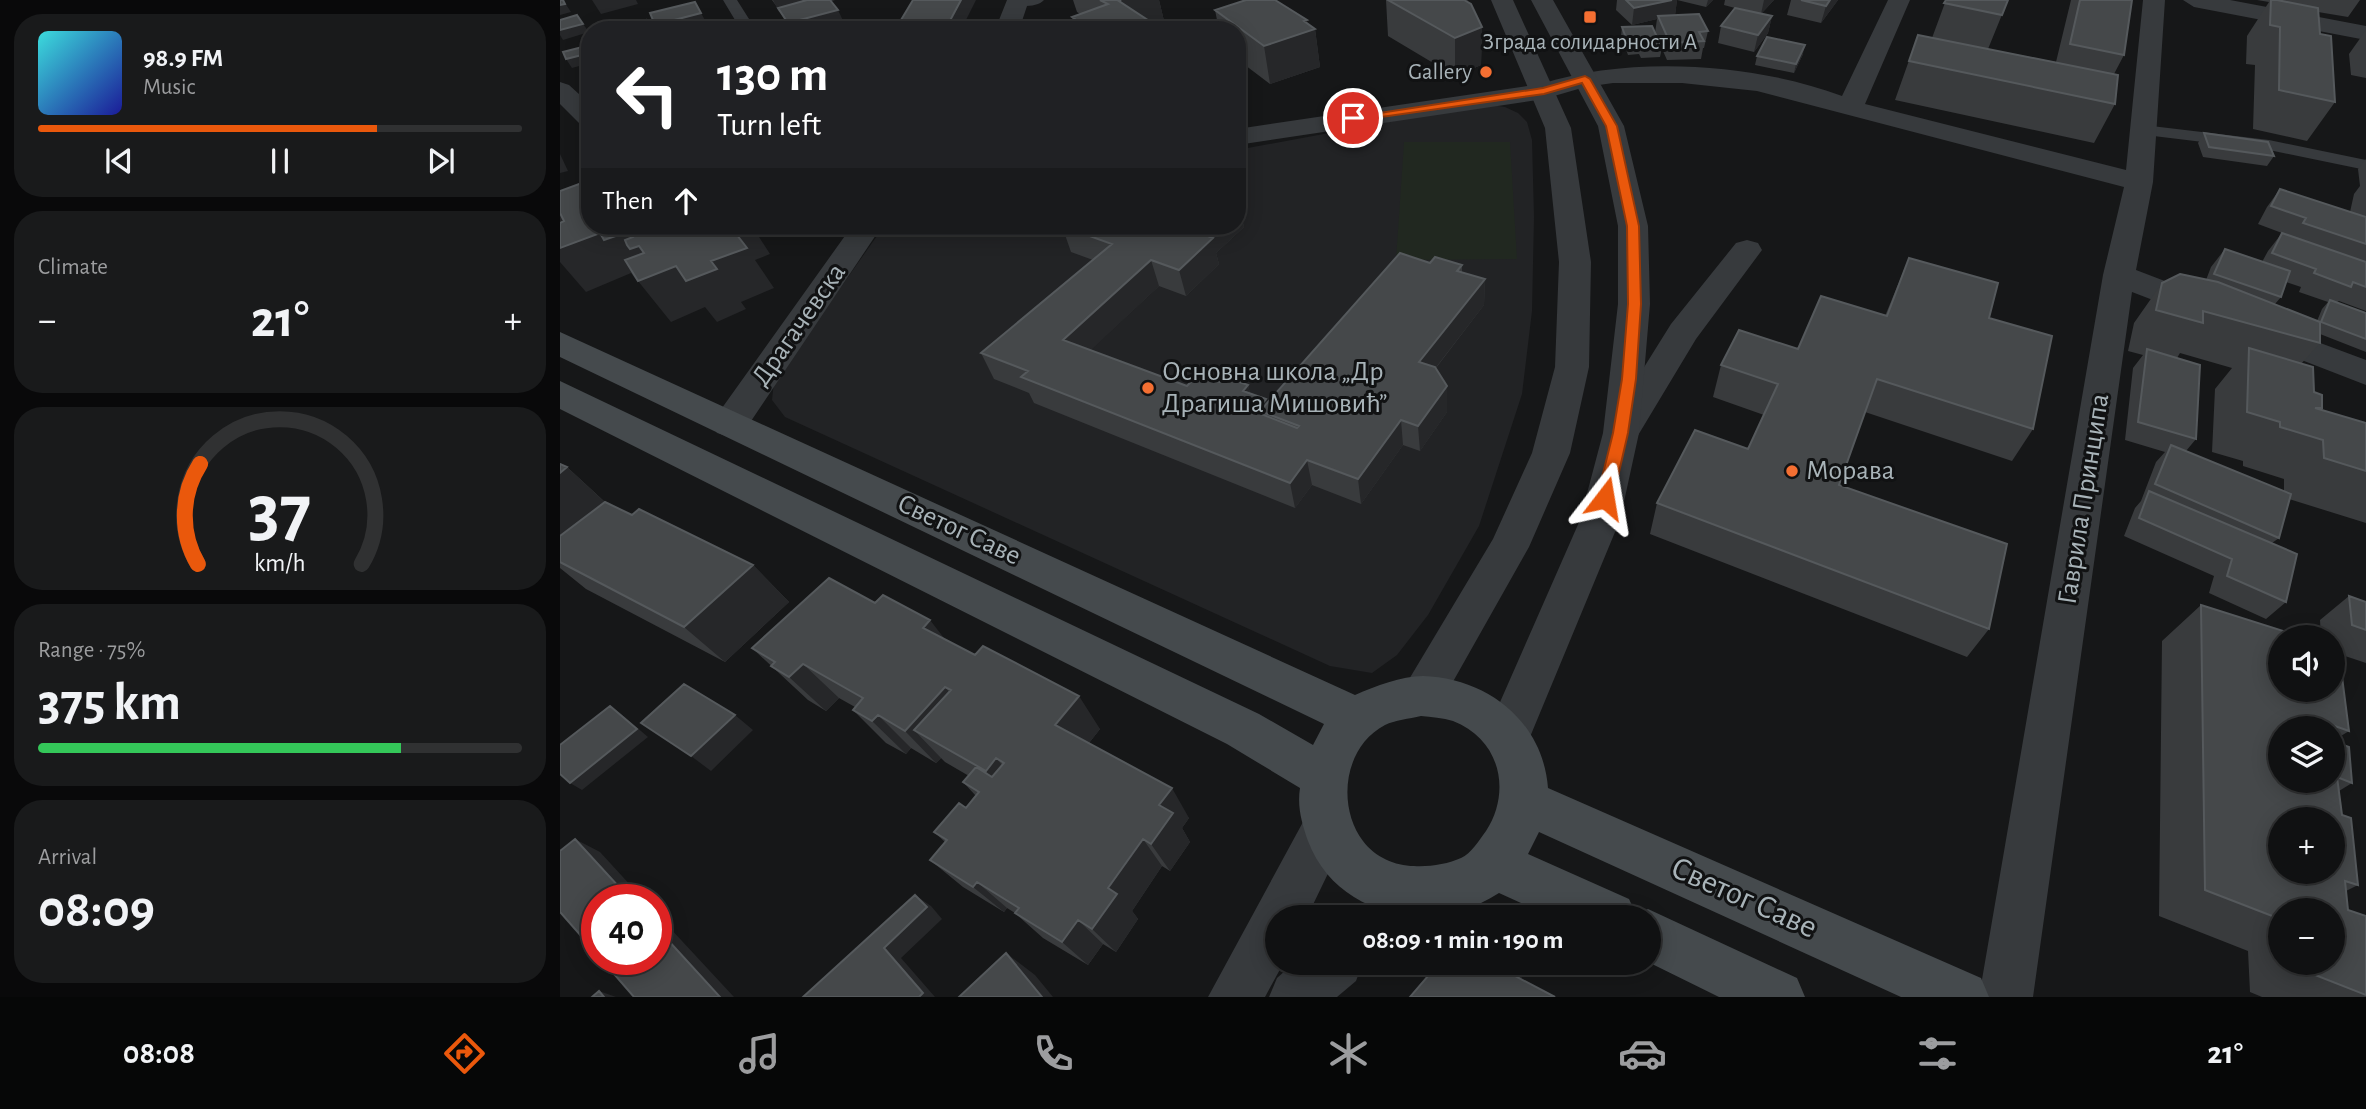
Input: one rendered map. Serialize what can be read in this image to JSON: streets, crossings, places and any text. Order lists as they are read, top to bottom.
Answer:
{
  "streets": {
    "main road": ["Светог Саве"],
    "street": ["Драгачевска", "Гаврила Принципа"]
  },
  "crossings": [
    ["Драгачевска", "Светог Саве"]
  ],
  "places": {
    "transit": ["Зграда солидарности А"],
    "other": ["Gallery", "Основна школа „Др Драгиша Мишовић”", "Морава"]
  },
  "page": {
    "turn": ["130 m", "Turn left"],
    "song": ["98.9 FM", "Music"],
    "then": "Then",
    "tile": [
      "Climate",
      ["Range · 75%", "375 km"],
      ["Arrival", "08:09"]
    ],
    "heat": ["−", "21°", "+"],
    "map_buttons": ["+", "−"],
    "limit": "40",
    "trip": "08:09 · 1 min · 190 m",
    "tabs": ["08:08", "21°"],
    "gauge": ["37", "km/h"]
  }
}
